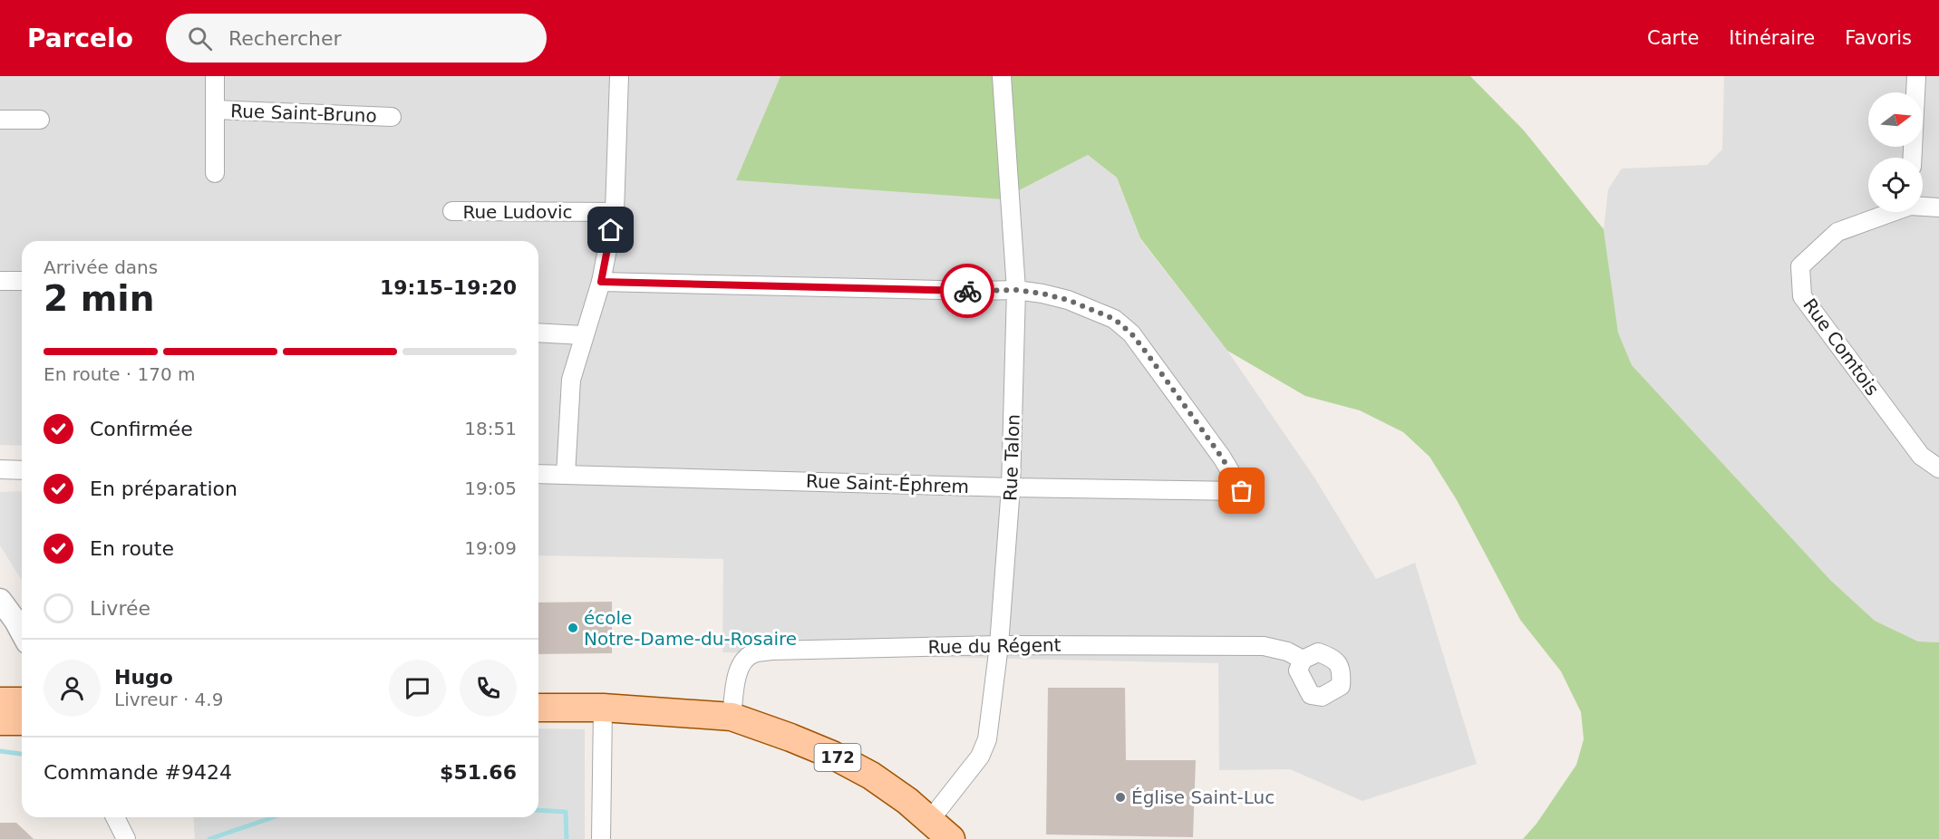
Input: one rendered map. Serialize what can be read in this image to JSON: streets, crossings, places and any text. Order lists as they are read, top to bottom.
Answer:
{
  "streets": {
    "main road": ["172"],
    "street": [
      "Rue Saint-Bruno",
      "Rue Ludovic",
      "Rue Comtois",
      "Rue Talon",
      "Rue Saint-Éphrem",
      "Rue du Régent"
    ]
  },
  "crossings": [
    ["Rue Talon", "Rue Saint-Éphrem"],
    ["Rue Talon", "Rue du Régent"],
    ["Rue Talon", "172"],
    ["Rue du Régent", "172"]
  ],
  "places": ["école Notre-Dame-du-Rosaire", "Église Saint-Luc"],
  "north": "right",
  "page": {
    "header": "Parcelo",
    "search": "Rechercher",
    "nav": ["Carte", "Itinéraire", "Favoris"],
    "heading": ["2 min", "Arrivée dans", "19:15–19:20"],
    "panel": [
      "Hugo",
      "Livreur · 4.9",
      "Commande #9424",
      "$51.66"
    ],
    "bar": "En route · 170 m",
    "list": [
      ["Confirmée", "18:51"],
      ["En préparation", "19:05"],
      ["En route", "19:09"],
      "Livrée"
    ]
  }
}
